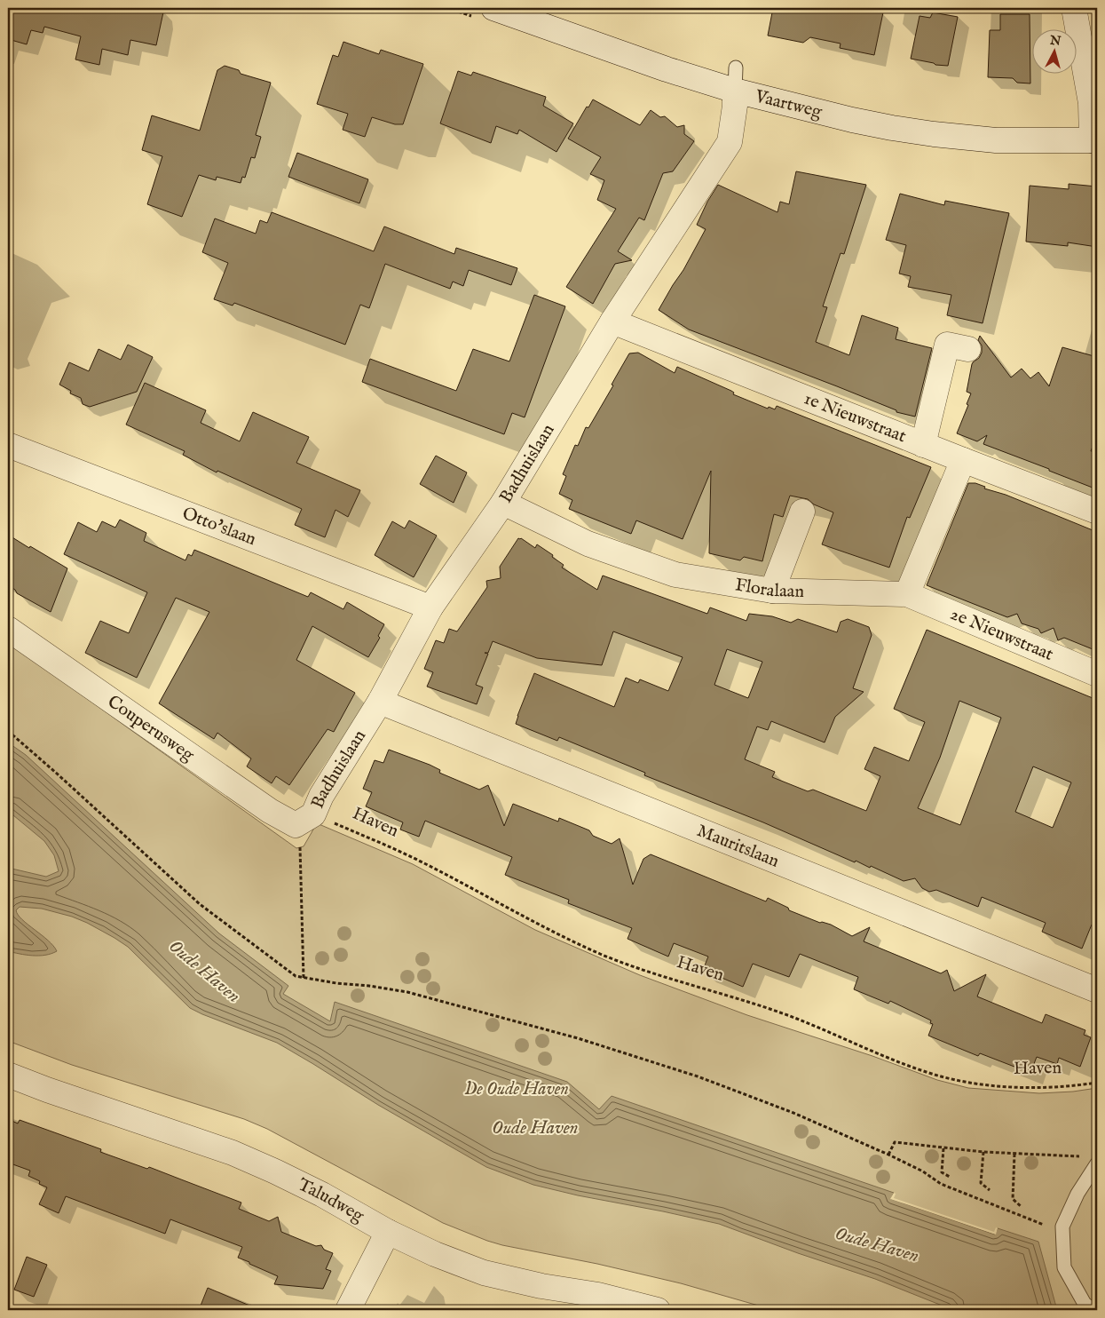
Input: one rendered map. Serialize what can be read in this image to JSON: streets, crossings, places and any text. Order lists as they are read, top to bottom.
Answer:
{
  "streets": {
    "street": [
      "Vaartweg",
      "1e Nieuwstraat",
      "Badhuislaan",
      "Otto'slaan",
      "Floralaan",
      "2e Nieuwstraat",
      "Couperusweg",
      "Mauritslaan",
      "Taludweg"
    ],
    "path": ["Haven"]
  },
  "crossings": [
    ["Vaartweg", "Badhuislaan"],
    ["1e Nieuwstraat", "Badhuislaan"],
    ["Badhuislaan", "Otto'slaan"],
    ["Badhuislaan", "Floralaan"],
    ["Badhuislaan", "Couperusweg"],
    ["Badhuislaan", "Haven"],
    ["Badhuislaan", "Mauritslaan"],
    ["Floralaan", "2e Nieuwstraat"],
    ["Couperusweg", "Haven"]
  ],
  "water": ["Oude Haven"],
  "parks": ["De Oude Haven"],
  "north": "top"
}
